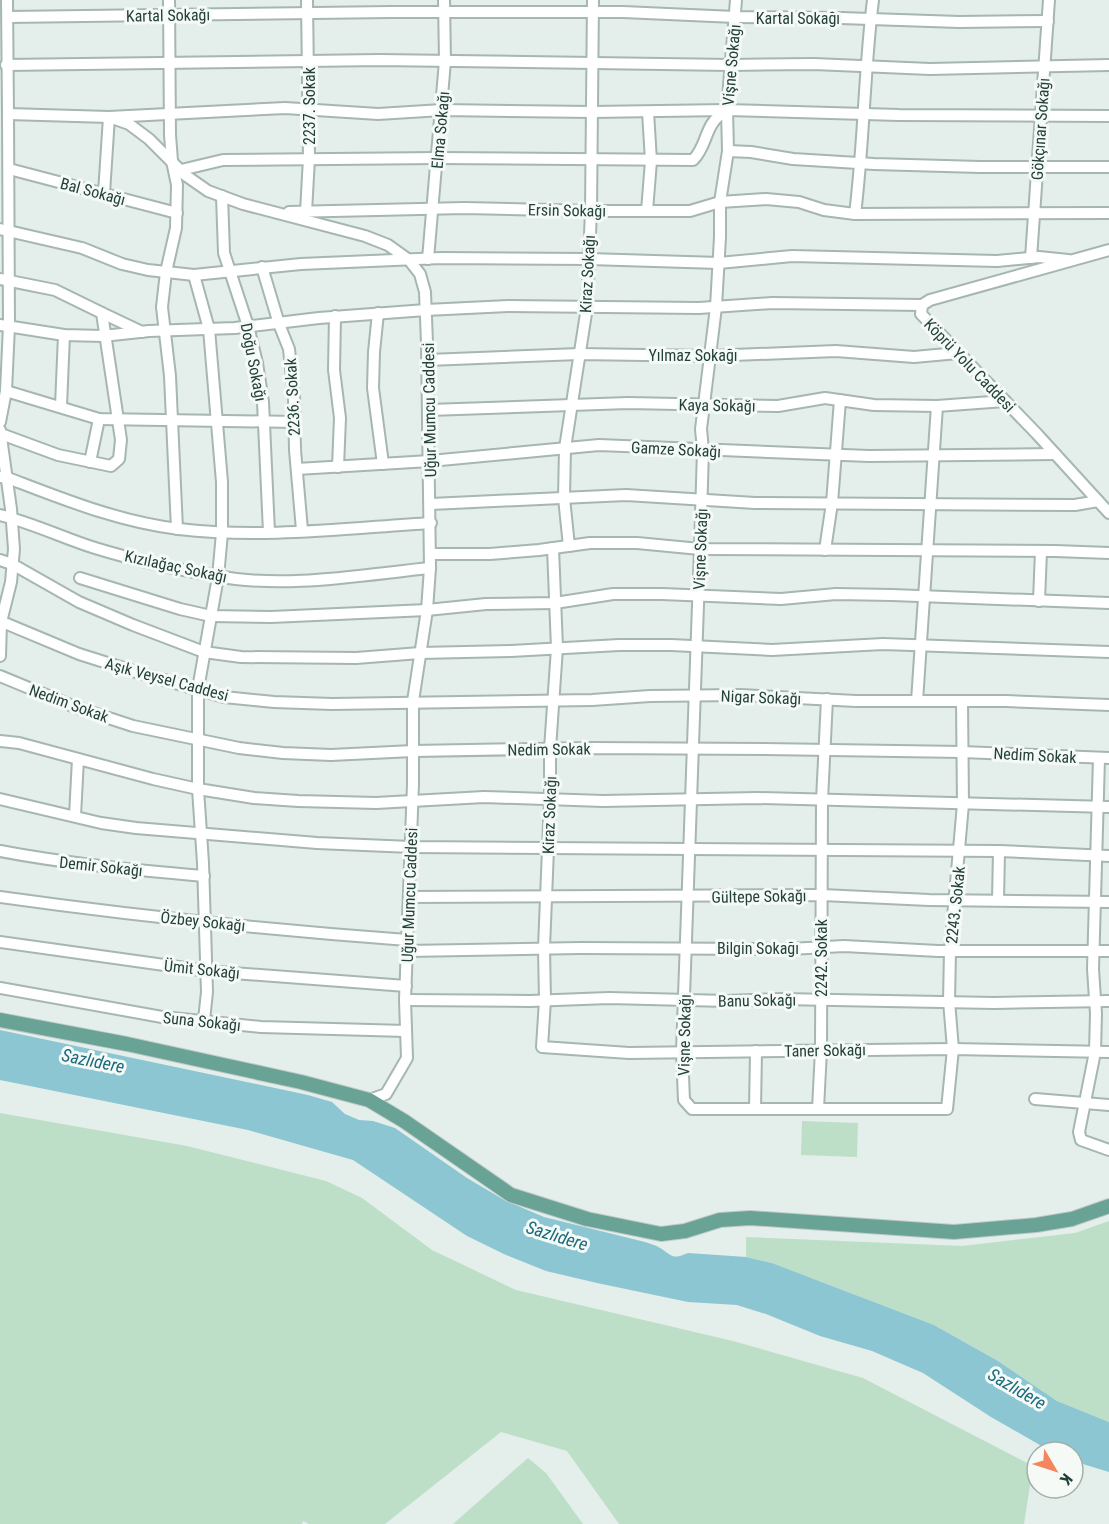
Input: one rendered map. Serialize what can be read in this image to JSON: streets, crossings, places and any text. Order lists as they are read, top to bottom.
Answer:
{
  "streets": {
    "street": [
      "Kartal Sokağı",
      "Vişne Sokağı",
      "2237. Sokak",
      "Gökçınar Sokağı",
      "Elma Sokağı",
      "Bal Sokağı",
      "Ersin Sokağı",
      "Kiraz Sokağı",
      "Yılmaz Sokağı",
      "Doğu Sokağı",
      "Köprü Yolu Caddesi",
      "2236. Sokak",
      "Kaya Sokağı",
      "Uğur Mumcu Caddesi",
      "Gamze Sokağı",
      "Kızılağaç Sokağı",
      "Aşık Veysel Caddesi",
      "Nigar Sokağı",
      "Nedim Sokak",
      "Demir Sokağı",
      "Gültepe Sokağı",
      "2243. Sokak",
      "Özbey Sokağı",
      "Bilgin Sokağı",
      "2242. Sokak",
      "Ümit Sokağı",
      "Banu Sokağı",
      "Suna Sokağı",
      "Taner Sokağı"
    ]
  },
  "crossings": [
    ["Kartal Sokağı", "Vişne Sokağı"],
    ["Kartal Sokağı", "2237. Sokak"],
    ["Kartal Sokağı", "Gökçınar Sokağı"],
    ["Kartal Sokağı", "Elma Sokağı"],
    ["Kartal Sokağı", "Kiraz Sokağı"],
    ["Vişne Sokağı", "Ersin Sokağı"],
    ["Vişne Sokağı", "Yılmaz Sokağı"],
    ["Vişne Sokağı", "Kaya Sokağı"],
    ["Vişne Sokağı", "Gamze Sokağı"],
    ["Vişne Sokağı", "Nigar Sokağı"],
    ["Vişne Sokağı", "Nedim Sokak"],
    ["Vişne Sokağı", "Gültepe Sokağı"],
    ["Vişne Sokağı", "Bilgin Sokağı"],
    ["Vişne Sokağı", "Banu Sokağı"],
    ["Vişne Sokağı", "Taner Sokağı"],
    ["2237. Sokak", "Ersin Sokağı"],
    ["Gökçınar Sokağı", "Ersin Sokağı"],
    ["Elma Sokağı", "Ersin Sokağı"],
    ["Ersin Sokağı", "Kiraz Sokağı"],
    ["Ersin Sokağı", "Uğur Mumcu Caddesi"],
    ["Kiraz Sokağı", "Yılmaz Sokağı"],
    ["Kiraz Sokağı", "Kaya Sokağı"],
    ["Kiraz Sokağı", "Gamze Sokağı"],
    ["Kiraz Sokağı", "Nigar Sokağı"],
    ["Kiraz Sokağı", "Nedim Sokak"],
    ["Kiraz Sokağı", "Gültepe Sokağı"],
    ["Kiraz Sokağı", "Bilgin Sokağı"],
    ["Kiraz Sokağı", "Banu Sokağı"],
    ["Kiraz Sokağı", "Taner Sokağı"],
    ["Yılmaz Sokağı", "Köprü Yolu Caddesi"],
    ["Yılmaz Sokağı", "Uğur Mumcu Caddesi"],
    ["Doğu Sokağı", "Uğur Mumcu Caddesi"],
    ["Köprü Yolu Caddesi", "Kaya Sokağı"],
    ["Köprü Yolu Caddesi", "Gamze Sokağı"],
    ["2236. Sokak", "Gamze Sokağı"],
    ["Kaya Sokağı", "Uğur Mumcu Caddesi"],
    ["Uğur Mumcu Caddesi", "Gamze Sokağı"],
    ["Uğur Mumcu Caddesi", "Kızılağaç Sokağı"],
    ["Uğur Mumcu Caddesi", "Aşık Veysel Caddesi"],
    ["Uğur Mumcu Caddesi", "Nigar Sokağı"],
    ["Uğur Mumcu Caddesi", "Nedim Sokak"],
    ["Uğur Mumcu Caddesi", "Gültepe Sokağı"],
    ["Uğur Mumcu Caddesi", "Özbey Sokağı"],
    ["Uğur Mumcu Caddesi", "Bilgin Sokağı"],
    ["Uğur Mumcu Caddesi", "Ümit Sokağı"],
    ["Uğur Mumcu Caddesi", "Banu Sokağı"],
    ["Uğur Mumcu Caddesi", "Suna Sokağı"],
    ["Aşık Veysel Caddesi", "Nigar Sokağı"],
    ["Nigar Sokağı", "2243. Sokak"],
    ["Nigar Sokağı", "2242. Sokak"],
    ["Nedim Sokak", "2243. Sokak"],
    ["Nedim Sokak", "2242. Sokak"],
    ["Gültepe Sokağı", "2243. Sokak"],
    ["Gültepe Sokağı", "2242. Sokak"],
    ["2243. Sokak", "Bilgin Sokağı"],
    ["2243. Sokak", "2242. Sokak"],
    ["2243. Sokak", "Banu Sokağı"],
    ["2243. Sokak", "Taner Sokağı"],
    ["Özbey Sokağı", "Bilgin Sokağı"],
    ["Bilgin Sokağı", "2242. Sokak"],
    ["2242. Sokak", "Banu Sokağı"],
    ["2242. Sokak", "Taner Sokağı"]
  ],
  "water": ["Sazlıdere"],
  "north": "bottom right"
}
